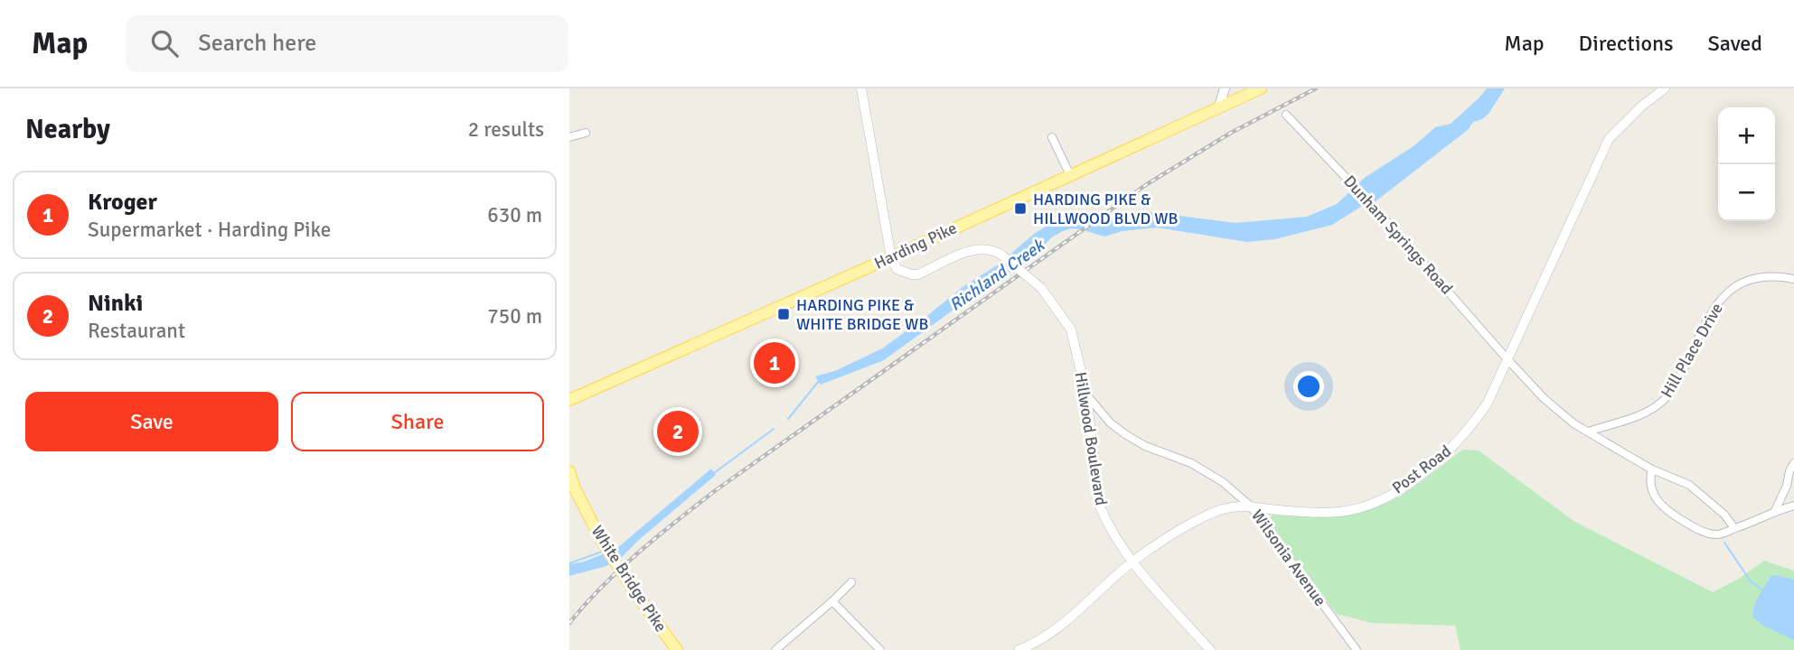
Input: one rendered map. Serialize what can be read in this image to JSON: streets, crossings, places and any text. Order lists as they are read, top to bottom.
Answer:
{
  "streets": {
    "main road": ["Harding Pike", "White Bridge Pike"],
    "street": [
      "Dunham Springs Road",
      "Hill Place Drive",
      "Hillwood Boulevard",
      "Post Road",
      "Wilsonia Avenue"
    ]
  },
  "crossings": [
    ["Dunham Springs Road", "Hill Place Drive"],
    ["Dunham Springs Road", "Post Road"],
    ["Harding Pike", "Hillwood Boulevard"],
    ["Hillwood Boulevard", "Post Road"],
    ["Hillwood Boulevard", "Wilsonia Avenue"],
    ["Post Road", "Wilsonia Avenue"]
  ],
  "water": ["Richland Creek"],
  "places": {
    "transit": ["HARDING PIKE & HILLWOOD BLVD WB", "HARDING PIKE & WHITE BRIDGE WB"]
  },
  "page": {
    "header": "Map",
    "search": "Search here",
    "nav": ["Map", "Directions", "Saved"],
    "heading": ["Nearby", "2 results"],
    "map_buttons": ["+", "−"],
    "list": [
      {
        "mark": "1",
        "name": "Kroger",
        "note": "Supermarket · Harding Pike",
        "value": "630 m"
      },
      {
        "mark": "2",
        "name": "Ninki",
        "note": "Restaurant",
        "value": "750 m"
      }
    ],
    "pins": ["1", "2"],
    "buttons": ["Save", "Share"]
  }
}
